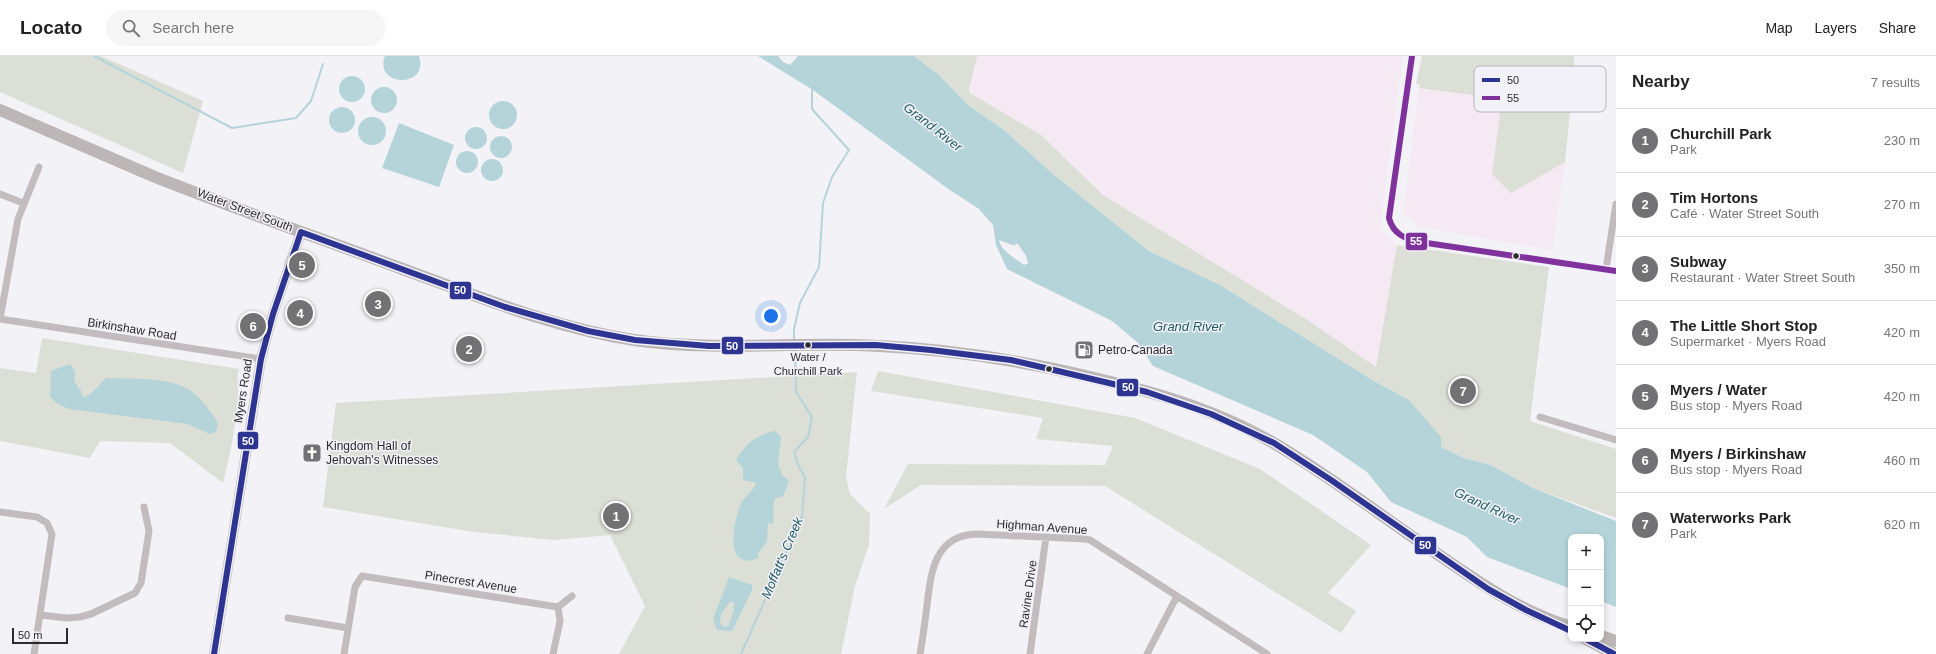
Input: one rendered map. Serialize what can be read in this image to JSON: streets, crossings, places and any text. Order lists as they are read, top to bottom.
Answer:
{
  "streets": {
    "main road": ["Water Street South", "Myers Road"],
    "street": [
      "Birkinshaw Road",
      "Highman Avenue",
      "Pinecrest Avenue",
      "Ravine Drive"
    ]
  },
  "crossings": [
    ["Water Street South", "Myers Road"],
    ["Birkinshaw Road", "Myers Road"],
    ["Highman Avenue", "Ravine Drive"]
  ],
  "water": ["Grand River", "Moffatt's Creek"],
  "places": {
    "other": ["Water / Churchill Park"],
    "fuel station": ["Petro-Canada"],
    "church": ["Kingdom Hall of Jehovah's Witnesses"]
  },
  "lines": ["transit line 55", "transit line 50"],
  "legend": ["50", "55"],
  "scale_bar": "50 m",
  "page": {
    "header": "Locato",
    "search": "Search here",
    "nav": ["Map", "Layers", "Share"],
    "heading": ["Nearby", "7 results"],
    "list": [
      {
        "mark": "1",
        "name": "Churchill Park",
        "note": "Park",
        "value": "230 m"
      },
      {
        "mark": "2",
        "name": "Tim Hortons",
        "note": "Café · Water Street South",
        "value": "270 m"
      },
      {
        "mark": "3",
        "name": "Subway",
        "note": "Restaurant · Water Street South",
        "value": "350 m"
      },
      {
        "mark": "4",
        "name": "The Little Short Stop",
        "note": "Supermarket · Myers Road",
        "value": "420 m"
      },
      {
        "mark": "5",
        "name": "Myers / Water",
        "note": "Bus stop · Myers Road",
        "value": "420 m"
      },
      {
        "mark": "6",
        "name": "Myers / Birkinshaw",
        "note": "Bus stop · Myers Road",
        "value": "460 m"
      },
      {
        "mark": "7",
        "name": "Waterworks Park",
        "note": "Park",
        "value": "620 m"
      }
    ],
    "pins": [
      "5",
      "3",
      "4",
      "6",
      "2",
      "7",
      "1"
    ],
    "map_buttons": ["+", "−"],
    "scale": "50 m"
  }
}
